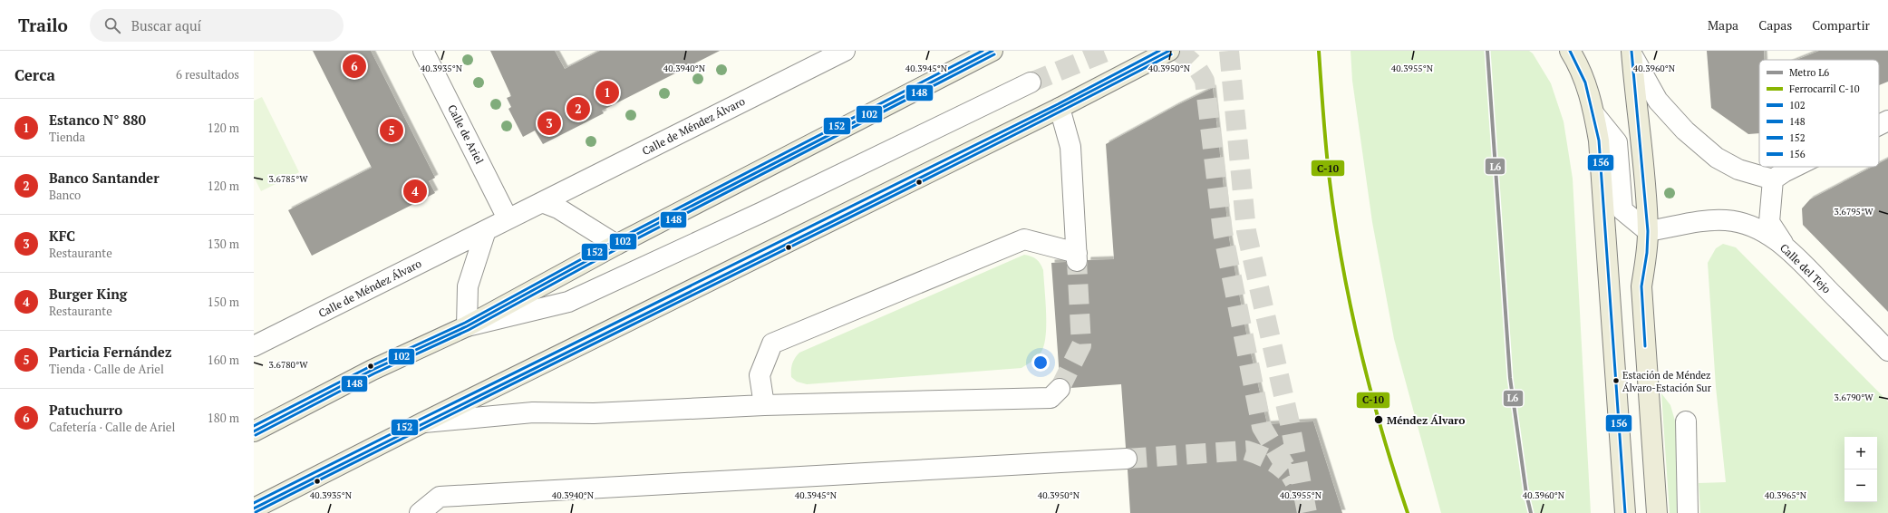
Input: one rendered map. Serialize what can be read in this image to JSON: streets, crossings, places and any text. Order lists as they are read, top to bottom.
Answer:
{
  "streets": {
    "street": ["Calle de Méndez Álvaro", "Calle de Ariel", "Calle del Tejo"]
  },
  "crossings": [
    ["Calle de Méndez Álvaro", "Calle de Ariel"]
  ],
  "places": ["Estación de Méndez Álvaro-Estación Sur", "Méndez Álvaro"],
  "lines": [
    "metro line L6",
    "rail line C-10",
    "transit line 102",
    "transit line 152",
    "transit line 156",
    "transit line 148"
  ],
  "legend": [
    "Metro L6",
    "Ferrocarril C-10",
    "102",
    "148",
    "152",
    "156"
  ],
  "page": {
    "header": "Trailo",
    "search": "Buscar aquí",
    "nav": ["Mapa", "Capas", "Compartir"],
    "heading": ["Cerca", "6 resultados"],
    "pins": [
      "6",
      "1",
      "2",
      "3",
      "5",
      "4"
    ],
    "list": [
      {
        "mark": "1",
        "name": "Estanco N° 880",
        "note": "Tienda",
        "value": "120 m"
      },
      {
        "mark": "2",
        "name": "Banco Santander",
        "note": "Banco",
        "value": "120 m"
      },
      {
        "mark": "3",
        "name": "KFC",
        "note": "Restaurante",
        "value": "130 m"
      },
      {
        "mark": "4",
        "name": "Burger King",
        "note": "Restaurante",
        "value": "150 m"
      },
      {
        "mark": "5",
        "name": "Particia Fernández",
        "note": "Tienda · Calle de Ariel",
        "value": "160 m"
      },
      {
        "mark": "6",
        "name": "Patuchurro",
        "note": "Cafetería · Calle de Ariel",
        "value": "180 m"
      }
    ],
    "map_buttons": ["+", "−"]
  },
  "coordinates": [
    "40.3955°N",
    "40.3935°N",
    "40.3940°N",
    "40.3945°N",
    "40.3950°N",
    "40.3960°N",
    "3.6785°W",
    "3.6795°W",
    "3.6780°W",
    "3.6790°W",
    "40.3965°N"
  ]
}
